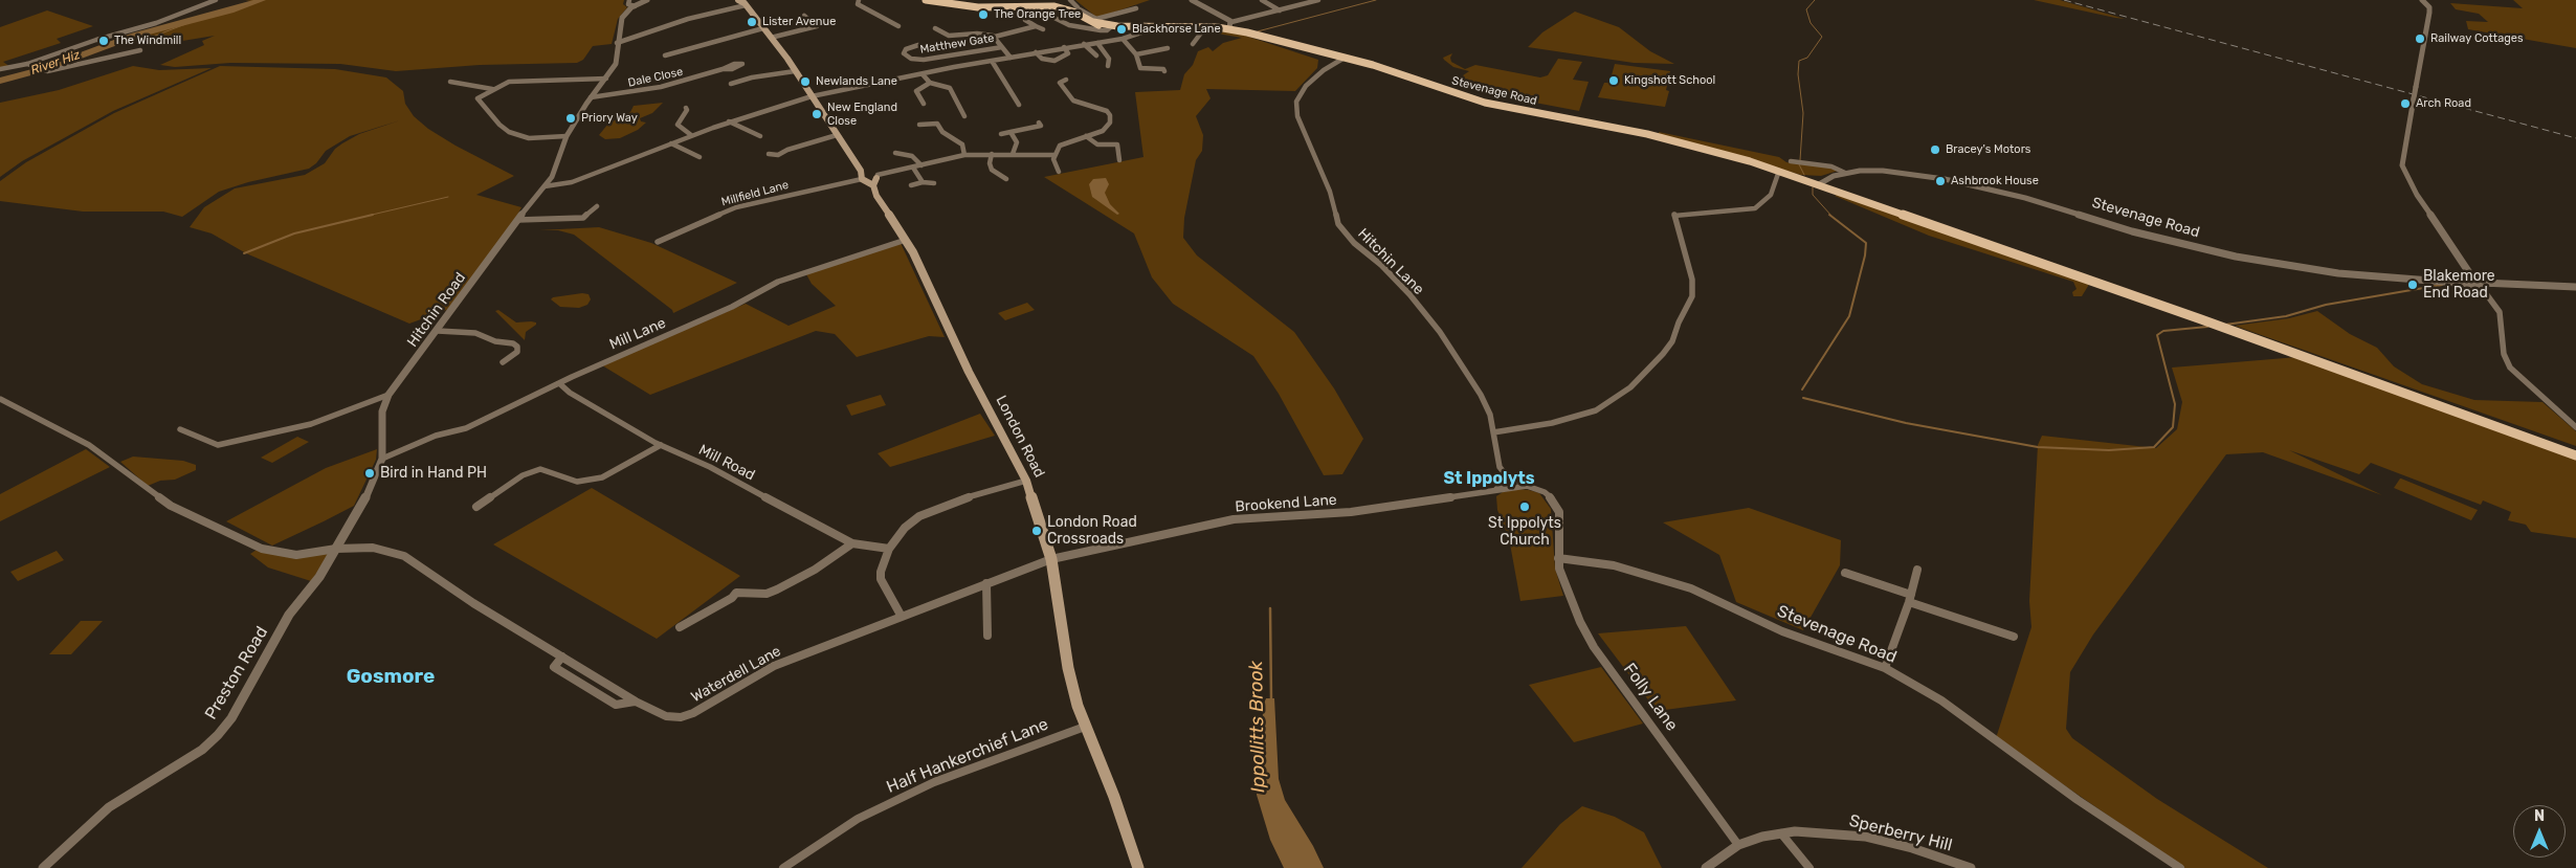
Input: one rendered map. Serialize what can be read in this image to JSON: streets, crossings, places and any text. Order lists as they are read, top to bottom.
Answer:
{
  "streets": {
    "main road": ["Stevenage Road", "London Road"],
    "street": [
      "Matthew Gate",
      "Dale Close",
      "Millfield Lane",
      "Hitchin Lane",
      "Hitchin Road",
      "Mill Lane",
      "Mill Road",
      "Brookend Lane",
      "Preston Road",
      "Waterdell Lane",
      "Folly Lane",
      "Half Hankerchief Lane",
      "Sperberry Hill"
    ]
  },
  "crossings": [
    ["Dale Close", "Hitchin Road"],
    ["Stevenage Road", "Hitchin Lane"],
    ["Stevenage Road", "Folly Lane"],
    ["Millfield Lane", "London Road"],
    ["Hitchin Lane", "Folly Lane"],
    ["Hitchin Road", "Mill Lane"],
    ["Hitchin Road", "Preston Road"],
    ["Mill Lane", "London Road"],
    ["Mill Lane", "Mill Road"],
    ["Mill Lane", "Preston Road"],
    ["London Road", "Brookend Lane"],
    ["London Road", "Waterdell Lane"],
    ["London Road", "Half Hankerchief Lane"],
    ["Brookend Lane", "Waterdell Lane"],
    ["Brookend Lane", "Folly Lane"],
    ["Preston Road", "Waterdell Lane"],
    ["Folly Lane", "Sperberry Hill"]
  ],
  "districts": ["St Ippolyts", "Gosmore"],
  "water": ["River Hiz", "Ippollitts Brook"],
  "places": [
    "The Orange Tree",
    "Lister Avenue",
    "Blackhorse Lane",
    "Railway Cottages",
    "The Windmill",
    "Kingshott School",
    "Newlands Lane",
    "Arch Road",
    "New England Close",
    "Priory Way",
    "Bracey's Motors",
    "Ashbrook House",
    "Blakemore End Road",
    "Bird in Hand PH",
    "St Ippolyts Church",
    "London Road Crossroads"
  ],
  "north": "top"
}
